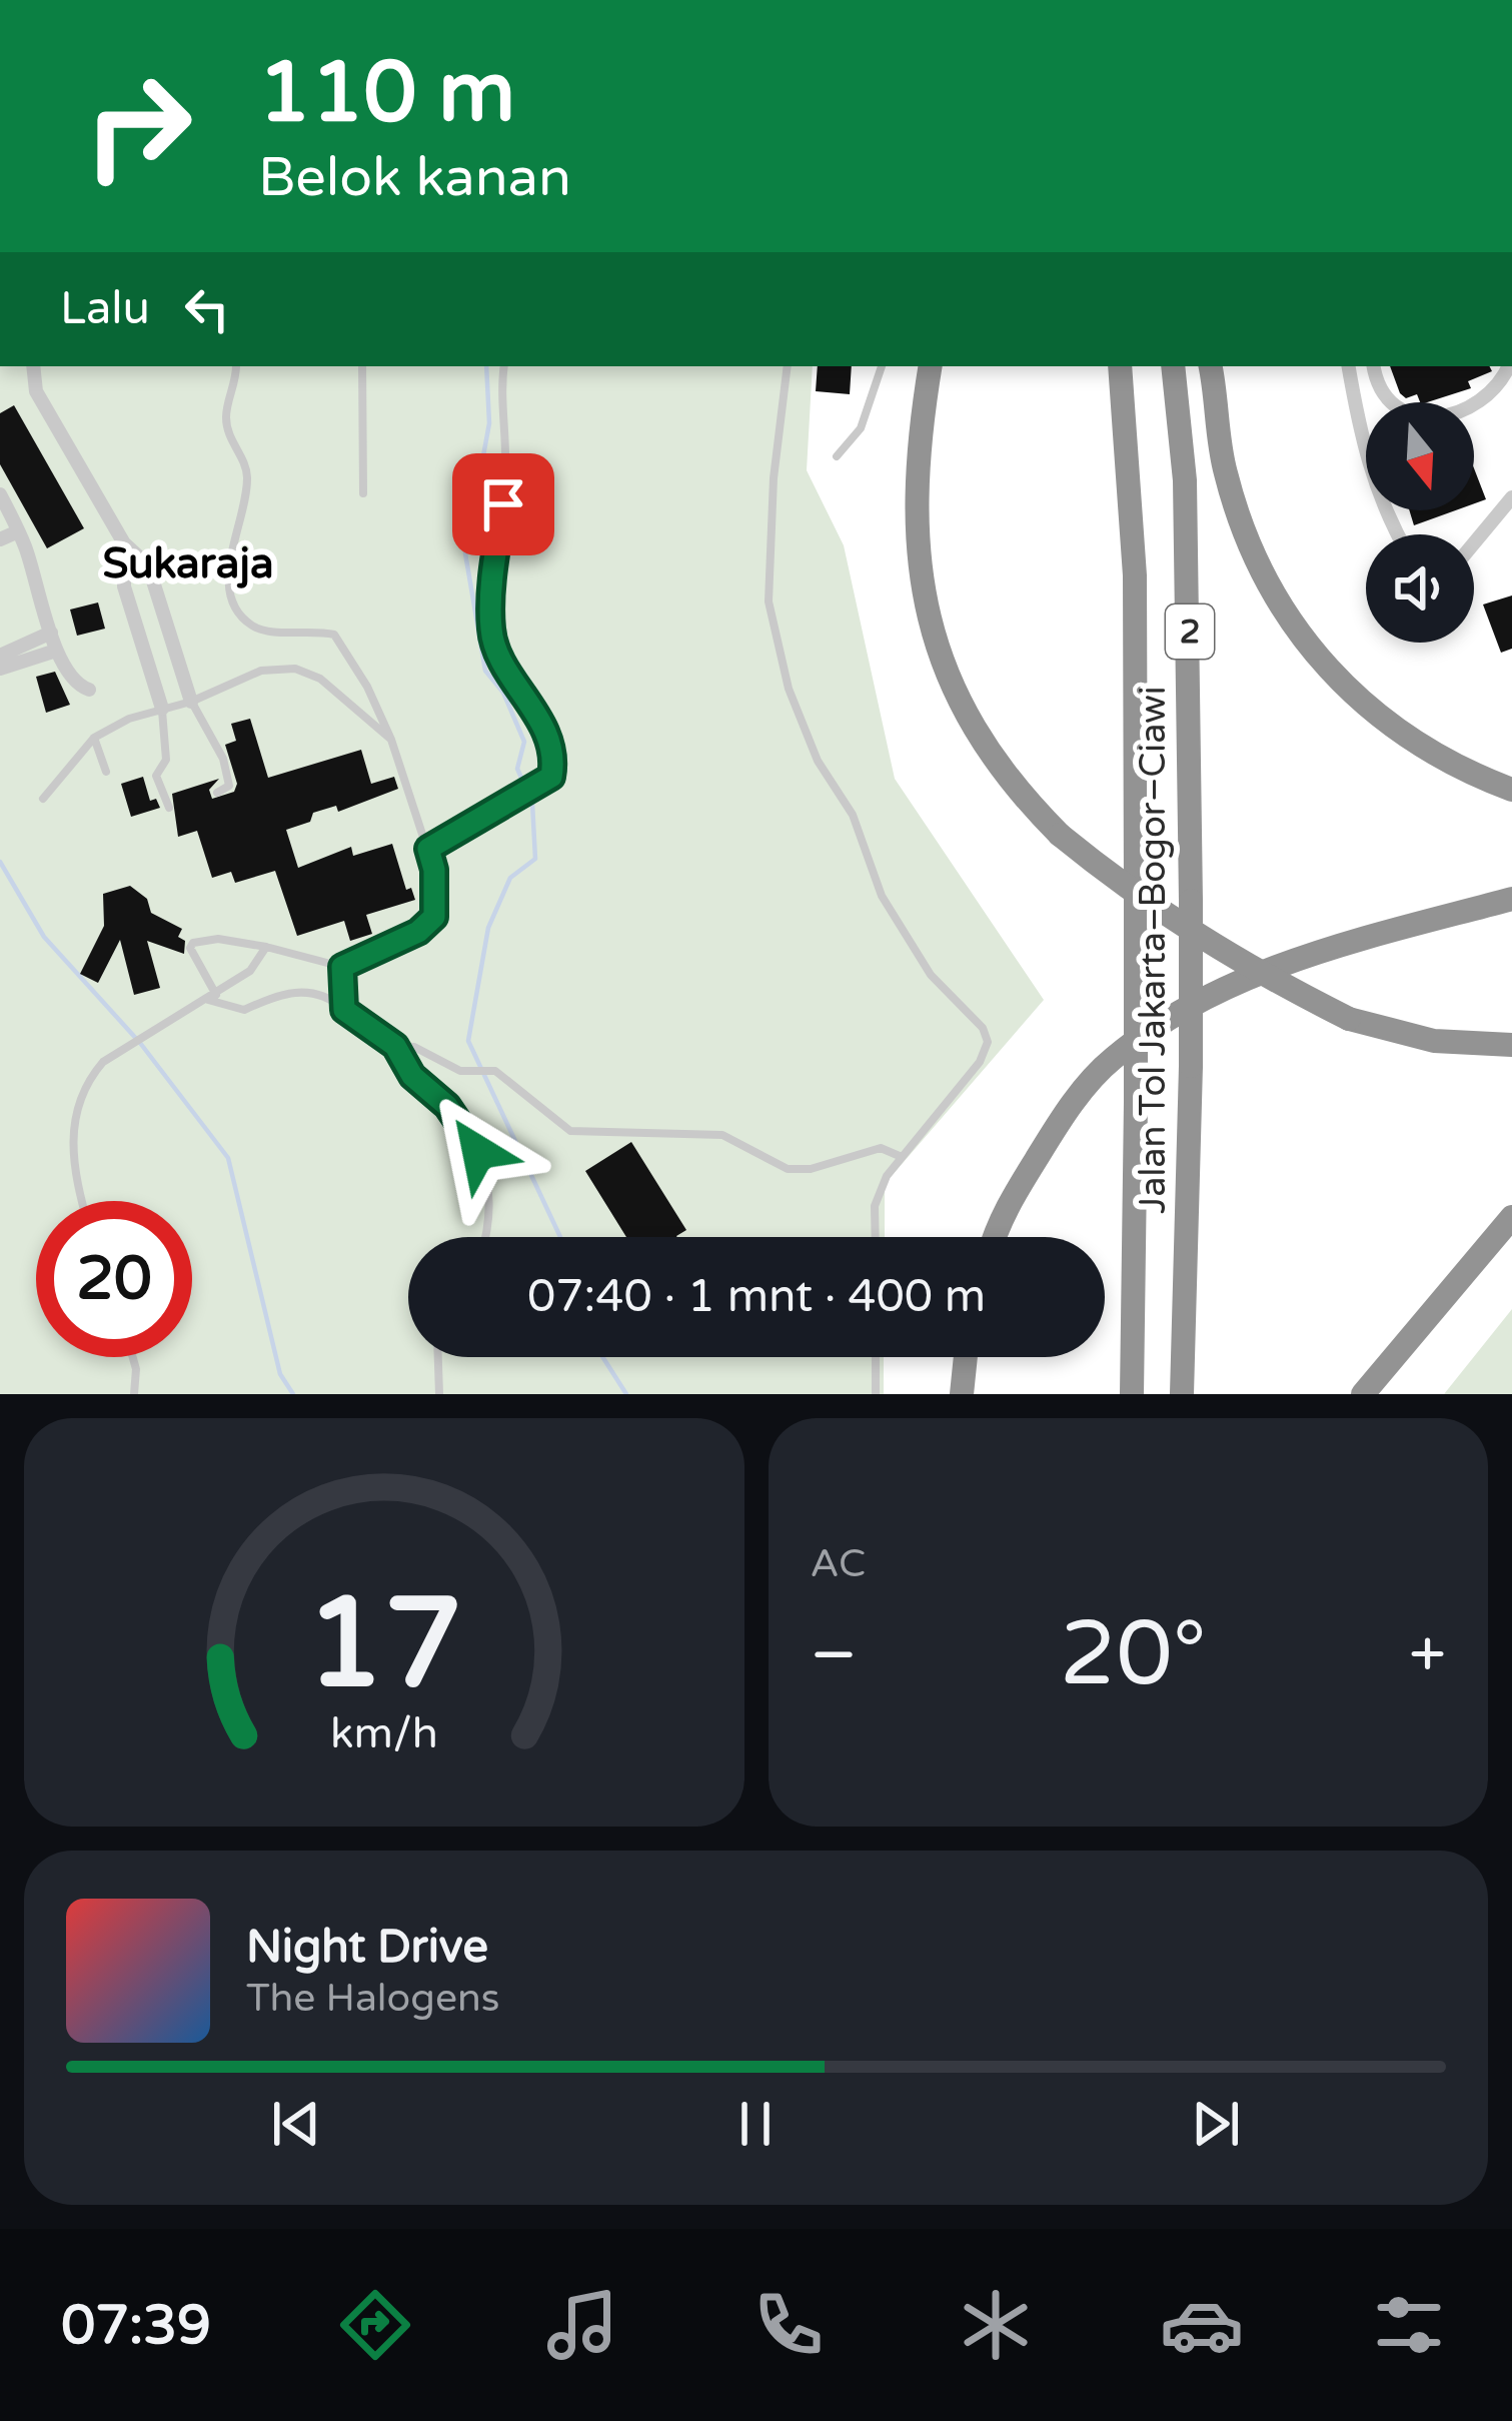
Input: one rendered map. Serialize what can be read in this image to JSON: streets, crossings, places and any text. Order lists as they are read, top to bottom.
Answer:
{
  "streets": {
    "highway": ["2", "Jalan Tol Jakarta–Bogor–Ciawi"]
  },
  "districts": ["Sukaraja"],
  "north": "bottom",
  "page": {
    "turn": ["110 m", "Belok kanan"],
    "then": "Lalu",
    "limit": "20",
    "trip": "07:40 · 1 mnt · 400 m",
    "tile": "AC",
    "heat": ["−", "20°", "+"],
    "song": ["Night Drive", "The Halogens"],
    "tabs": "07:39",
    "gauge": ["17", "km/h"]
  }
}
